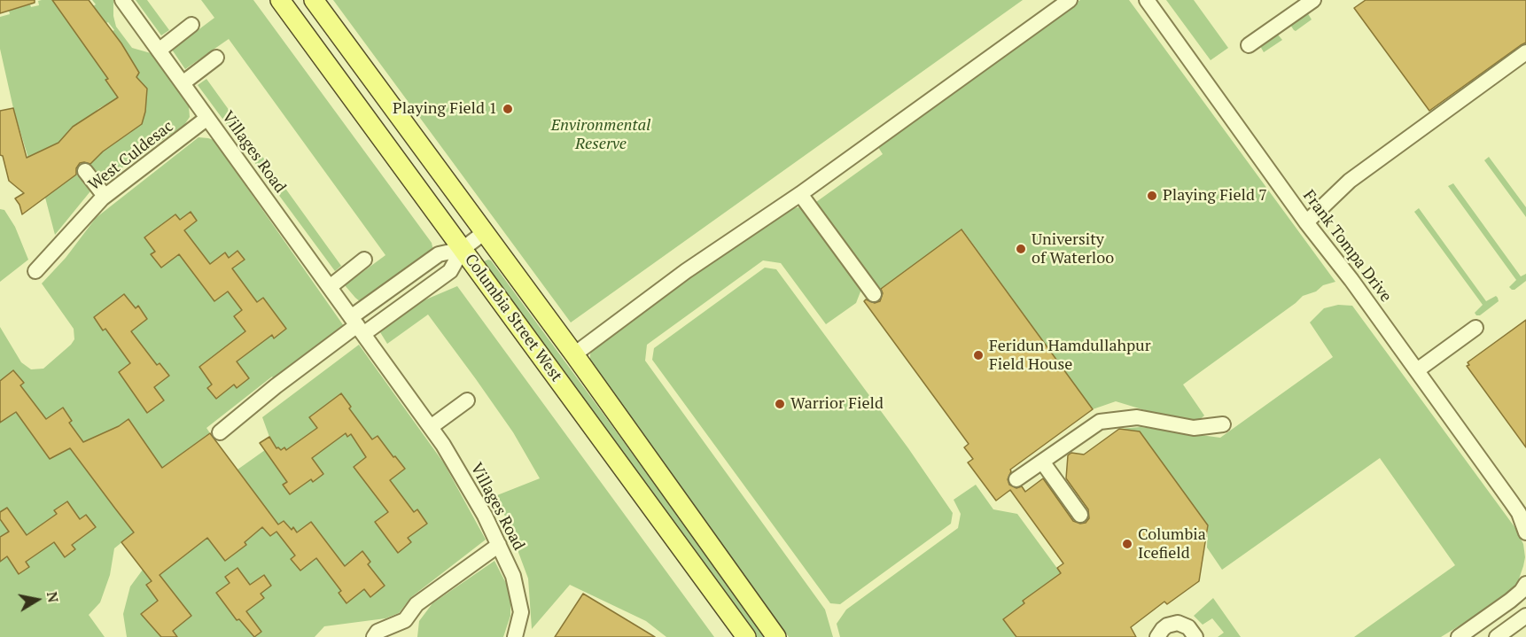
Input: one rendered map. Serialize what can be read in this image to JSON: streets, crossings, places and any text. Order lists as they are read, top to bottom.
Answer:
{
  "streets": {
    "main road": ["Columbia Street West"],
    "street": ["Villages Road", "West Culdesac", "Frank Tompa Drive"]
  },
  "crossings": [
    ["Villages Road", "West Culdesac"]
  ],
  "parks": ["Environmental Reserve"],
  "places": [
    "Playing Field 1",
    "Playing Field 7",
    "University of Waterloo",
    "Feridun Hamdullahpur Field House",
    "Warrior Field",
    "Columbia Icefield"
  ],
  "north": "right"
}
